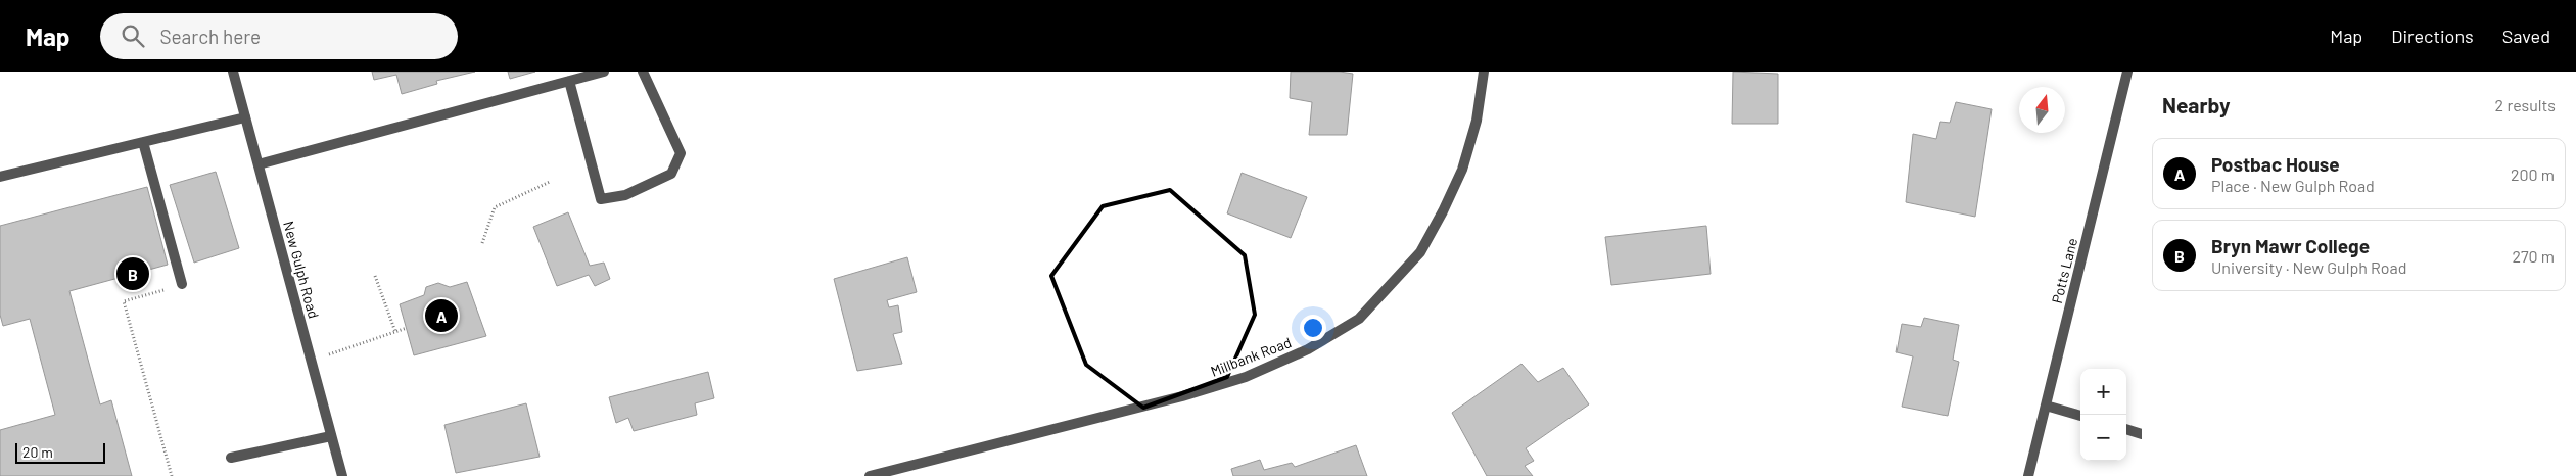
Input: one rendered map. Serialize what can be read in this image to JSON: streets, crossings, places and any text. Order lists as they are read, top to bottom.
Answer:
{
  "streets": {
    "street": ["New Gulph Road", "Potts Lane", "Millbank Road"]
  },
  "scale_bar": "20 m",
  "north": "top",
  "page": {
    "header": "Map",
    "search": "Search here",
    "nav": ["Map", "Directions", "Saved"],
    "heading": ["Nearby", "2 results"],
    "list": [
      {
        "mark": "A",
        "name": "Postbac House",
        "note": "Place · New Gulph Road",
        "value": "200 m"
      },
      {
        "mark": "B",
        "name": "Bryn Mawr College",
        "note": "University · New Gulph Road",
        "value": "270 m"
      }
    ],
    "pins": ["B", "A"],
    "map_buttons": ["+", "−"],
    "scale": "20 m"
  }
}
